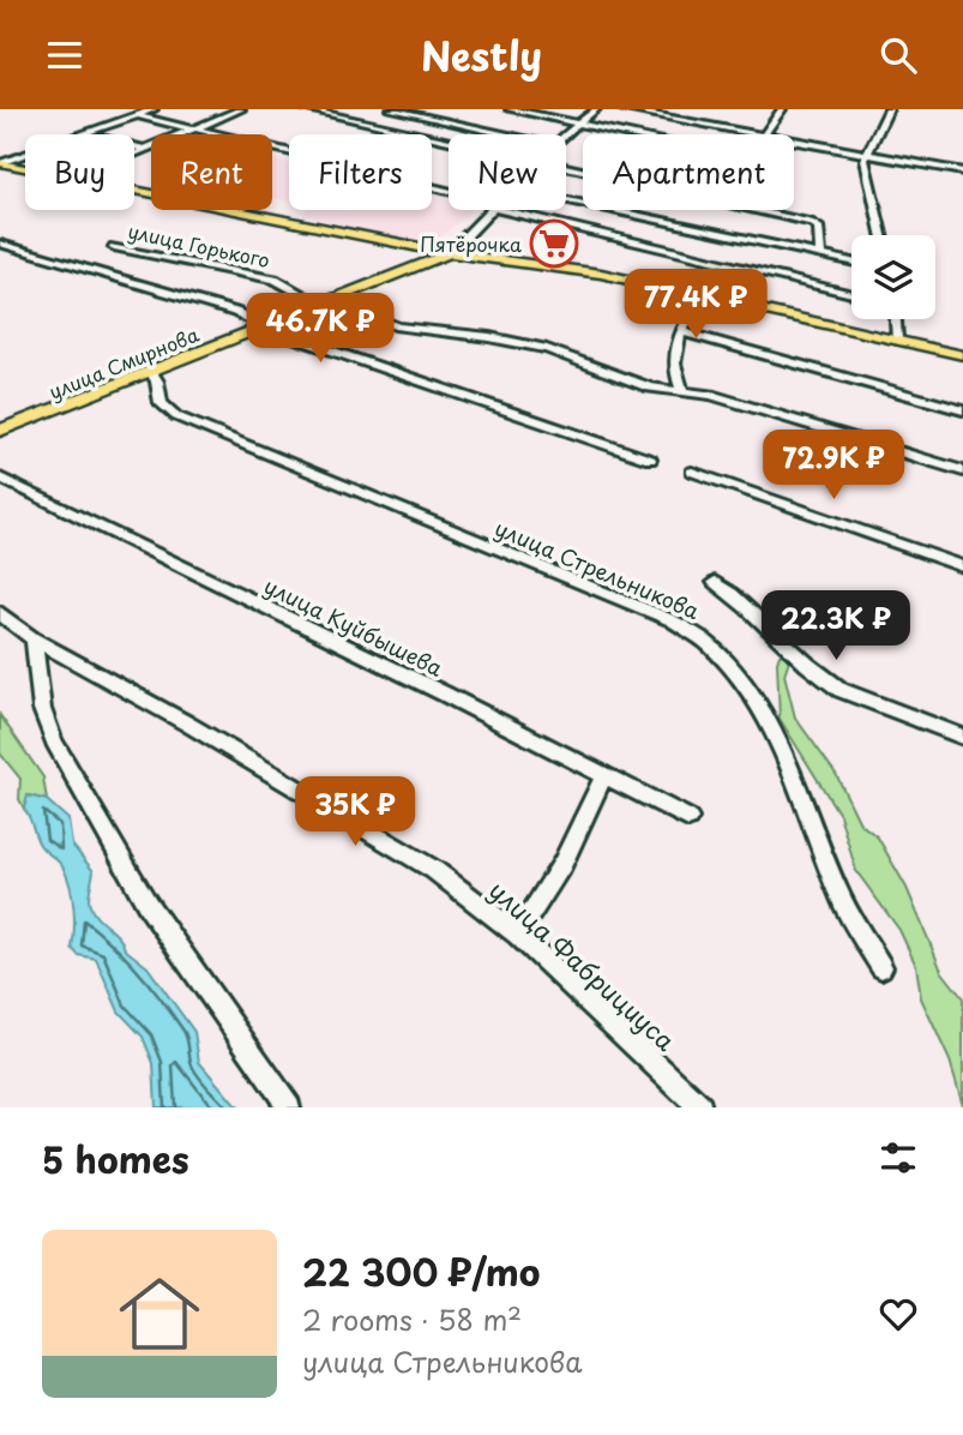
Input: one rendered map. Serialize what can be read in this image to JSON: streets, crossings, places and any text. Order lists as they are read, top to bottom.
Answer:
{
  "streets": {
    "main road": ["улица Смирнова"],
    "street": [
      "улица Горького",
      "улица Стрельникова",
      "улица Куйбышева",
      "улица Фабрициуса"
    ]
  },
  "crossings": [
    ["улица Горького", "улица Смирнова"],
    ["улица Смирнова", "улица Стрельникова"]
  ],
  "places": {
    "supermarket": ["Пятёрочка"]
  },
  "page": {
    "header": "Nestly",
    "chip": [
      "Buy",
      "Rent",
      "Filters",
      "New",
      "Apartment"
    ],
    "price": [
      "77.4K ₽",
      "46.7K ₽",
      "72.9K ₽",
      "22.3K ₽",
      "35K ₽"
    ],
    "heading": "5 homes",
    "list": [
      {
        "name": "22 300 ₽/mo",
        "note": "2 rooms · 58 m² · улица Стрельникова"
      }
    ]
  }
}
